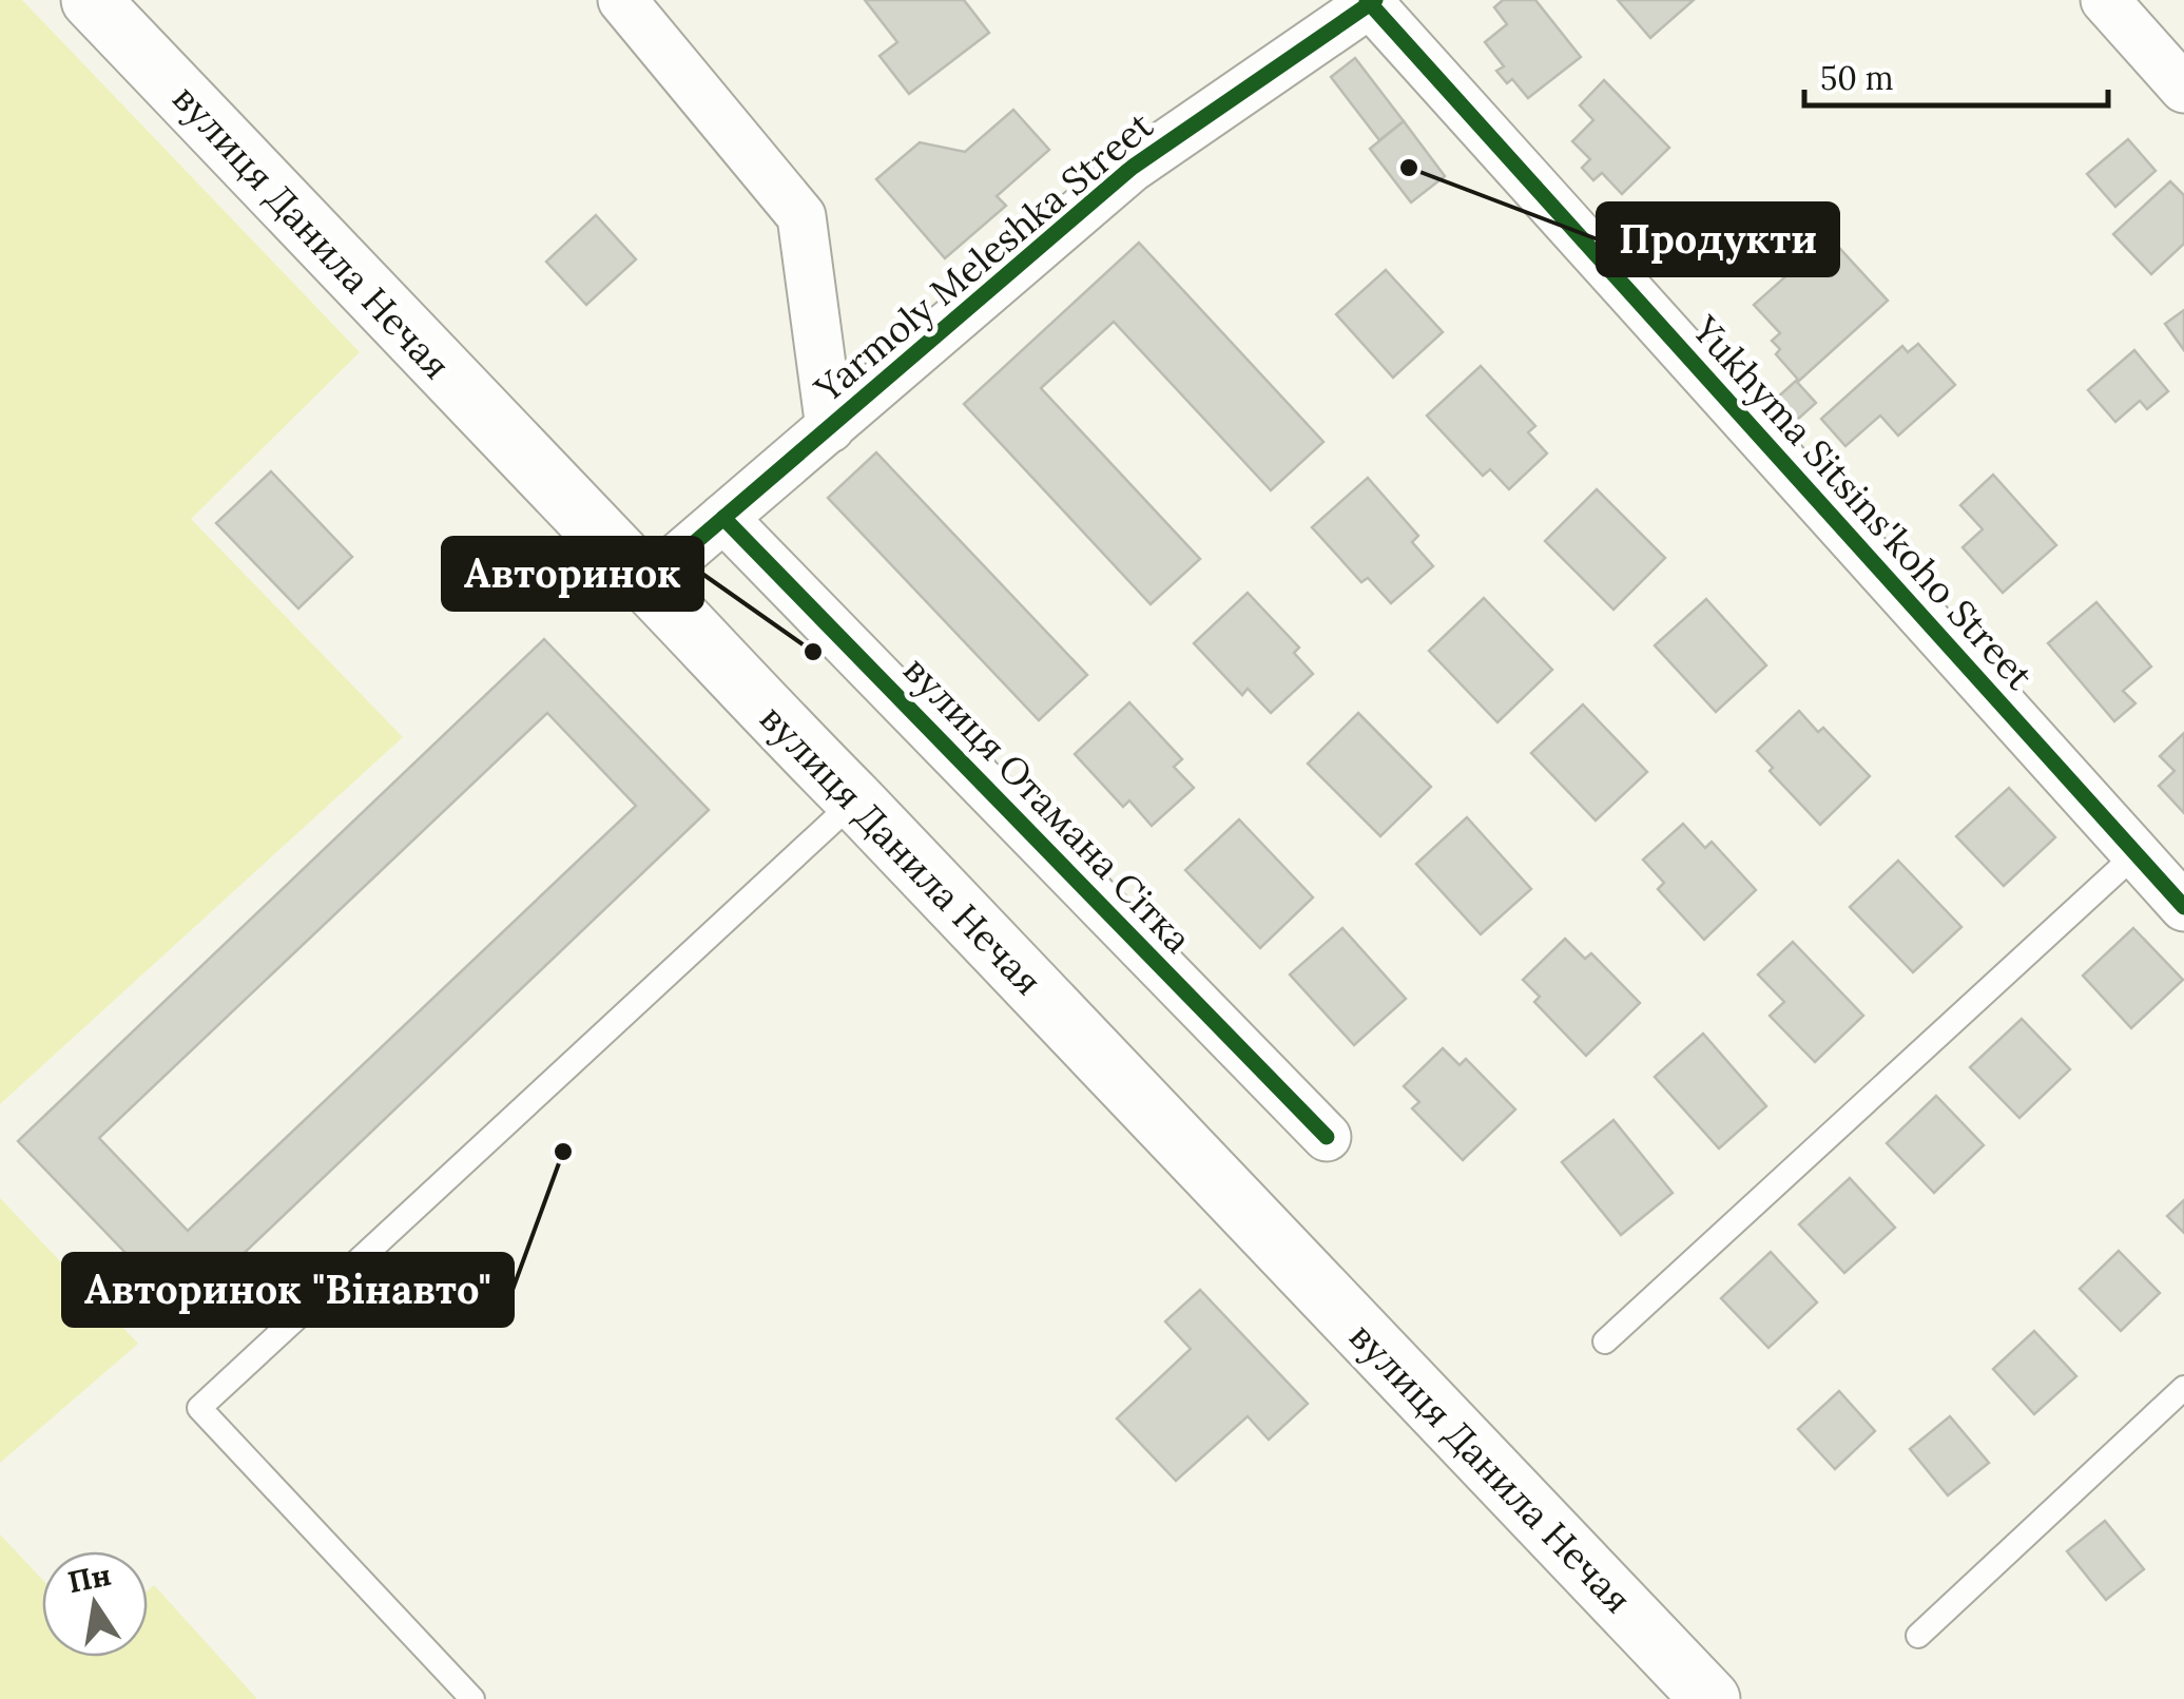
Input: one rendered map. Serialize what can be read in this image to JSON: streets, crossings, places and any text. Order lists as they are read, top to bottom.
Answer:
{
  "streets": {
    "main road": ["вулиця Данила Нечая"],
    "street": ["Yarmoly Meleshka Street", "Yukhyma Sitsins'koho Street", "вулиця Отамана Сітка"]
  },
  "crossings": [
    ["вулиця Данила Нечая", "Yarmoly Meleshka Street"],
    ["Yarmoly Meleshka Street", "Yukhyma Sitsins'koho Street"],
    ["Yarmoly Meleshka Street", "вулиця Отамана Сітка"]
  ],
  "places": ["Продукти", "Авторинок", "Авторинок \"Вінавто\""],
  "scale_bar": "50 m",
  "north": "top"
}
